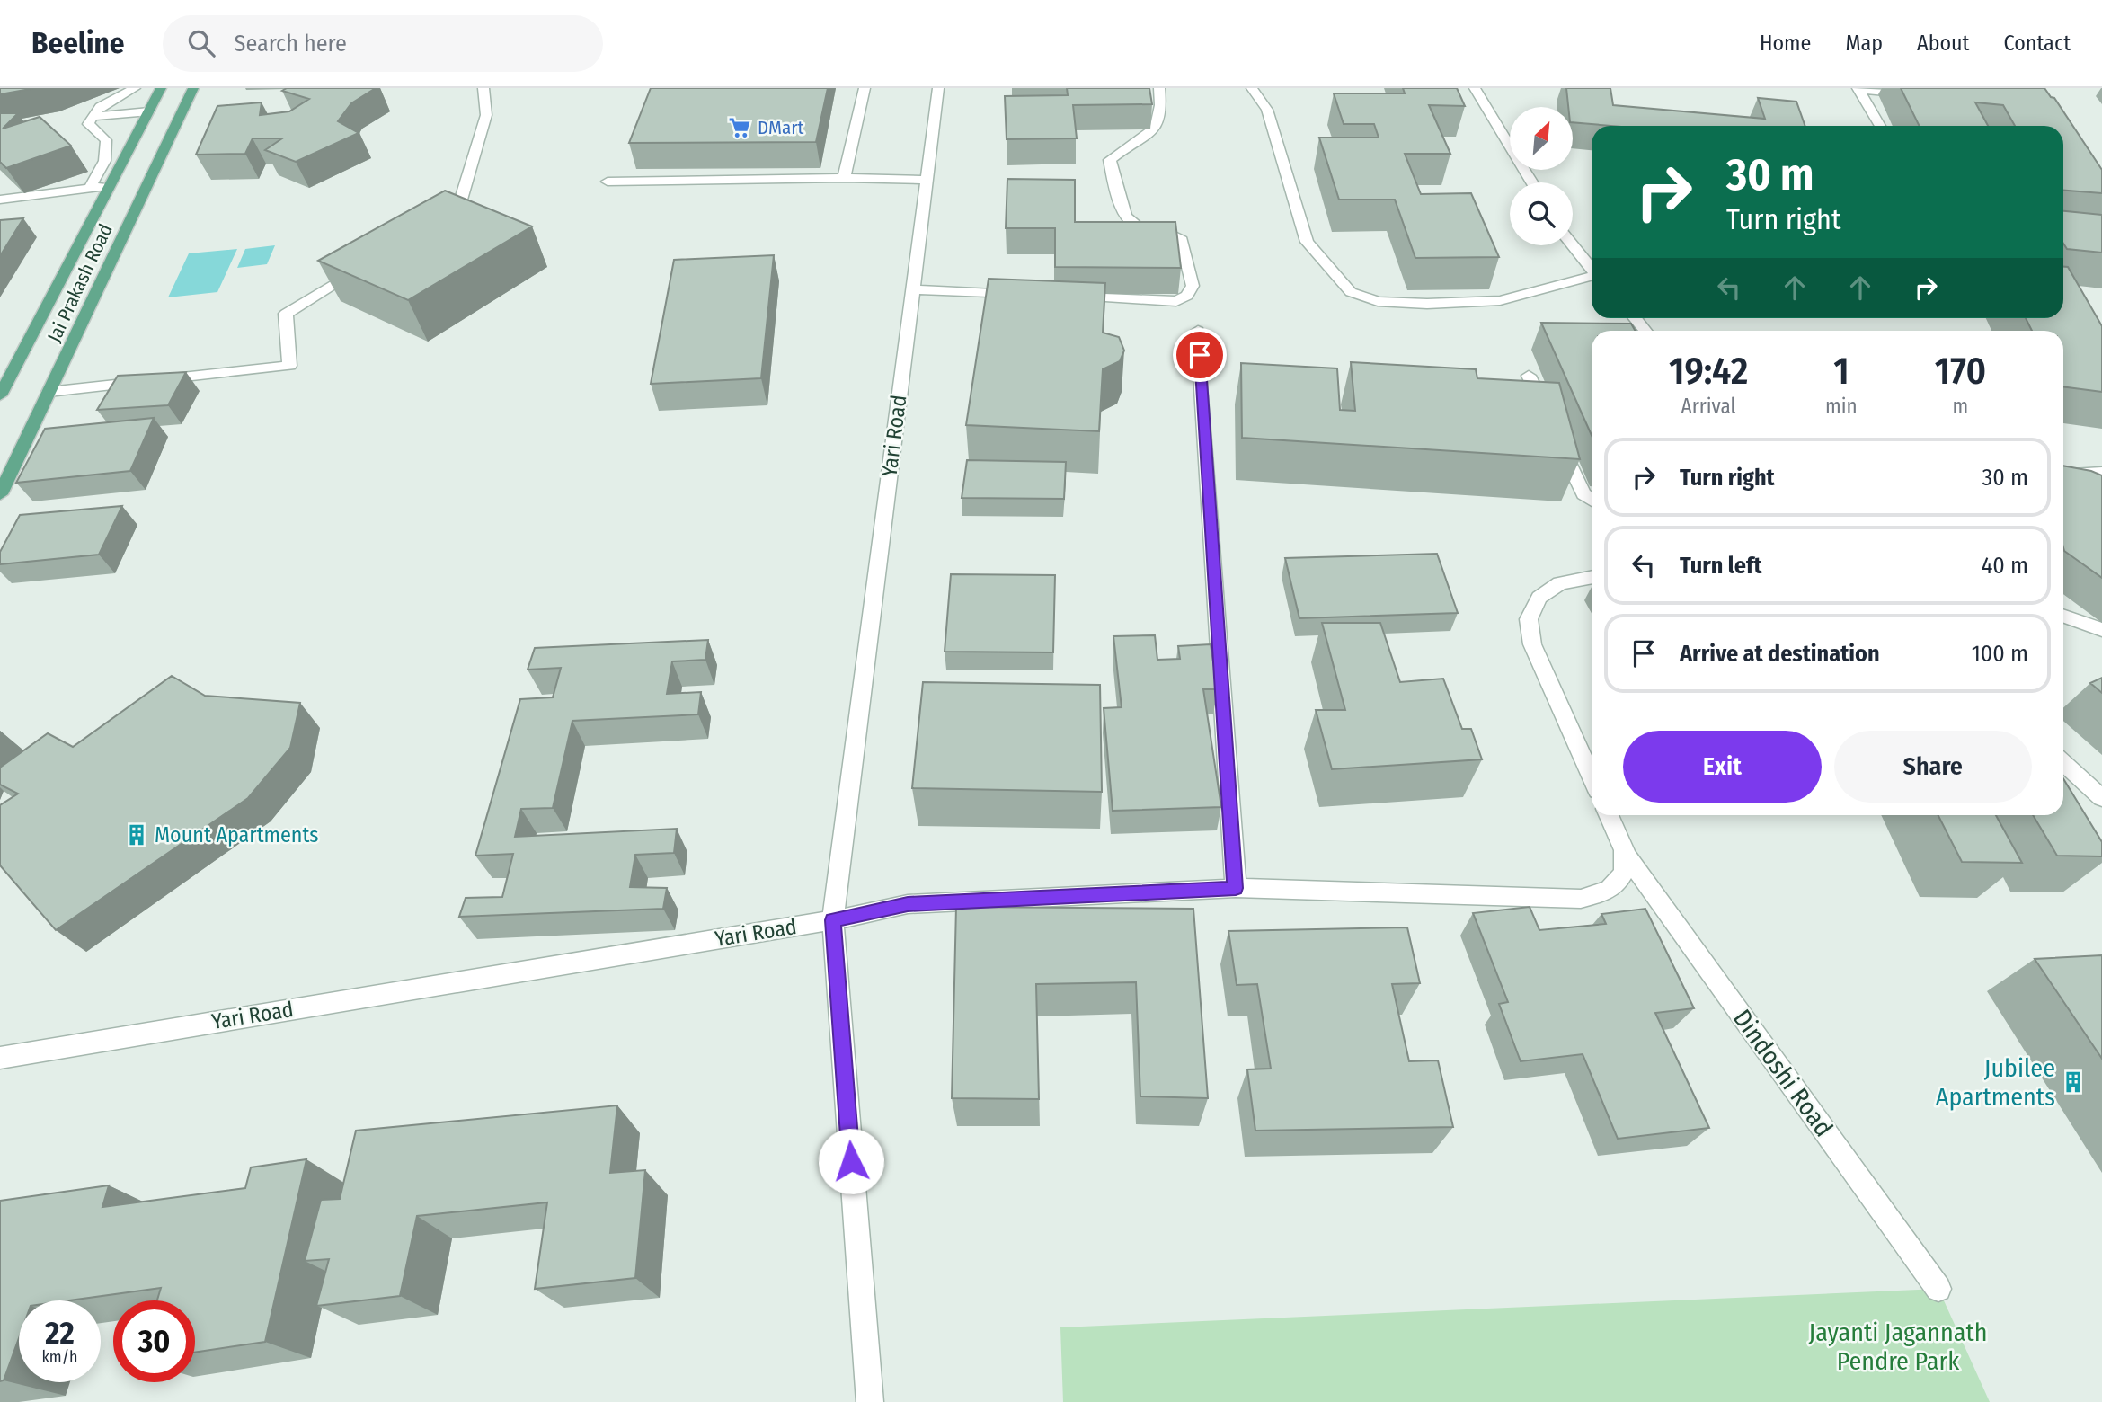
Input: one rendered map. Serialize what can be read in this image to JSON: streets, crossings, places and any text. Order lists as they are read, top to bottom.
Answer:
{
  "streets": {
    "main road": ["Jai Prakash Road"],
    "street": ["Yari Road", "Dindoshi Road"]
  },
  "parks": ["Jayanti Jagannath Pendre Park"],
  "places": {
    "supermarket": ["DMart"],
    "building": ["Mount Apartments", "Jubilee Apartments"]
  },
  "north": "top right",
  "page": {
    "header": "Beeline",
    "search": "Search here",
    "nav": [
      "Home",
      "Map",
      "About",
      "Contact"
    ],
    "turn": ["30 m", "Turn right"],
    "eta": [
      "19:42",
      "Arrival",
      "1",
      "min",
      "170",
      "m"
    ],
    "list": [
      {
        "name": "Turn right",
        "value": "30 m"
      },
      {
        "name": "Turn left",
        "value": "40 m"
      },
      {
        "name": "Arrive at destination",
        "value": "100 m"
      }
    ],
    "buttons": ["Exit", "Share"],
    "speed": "22 km/h",
    "limit": "30"
  }
}
